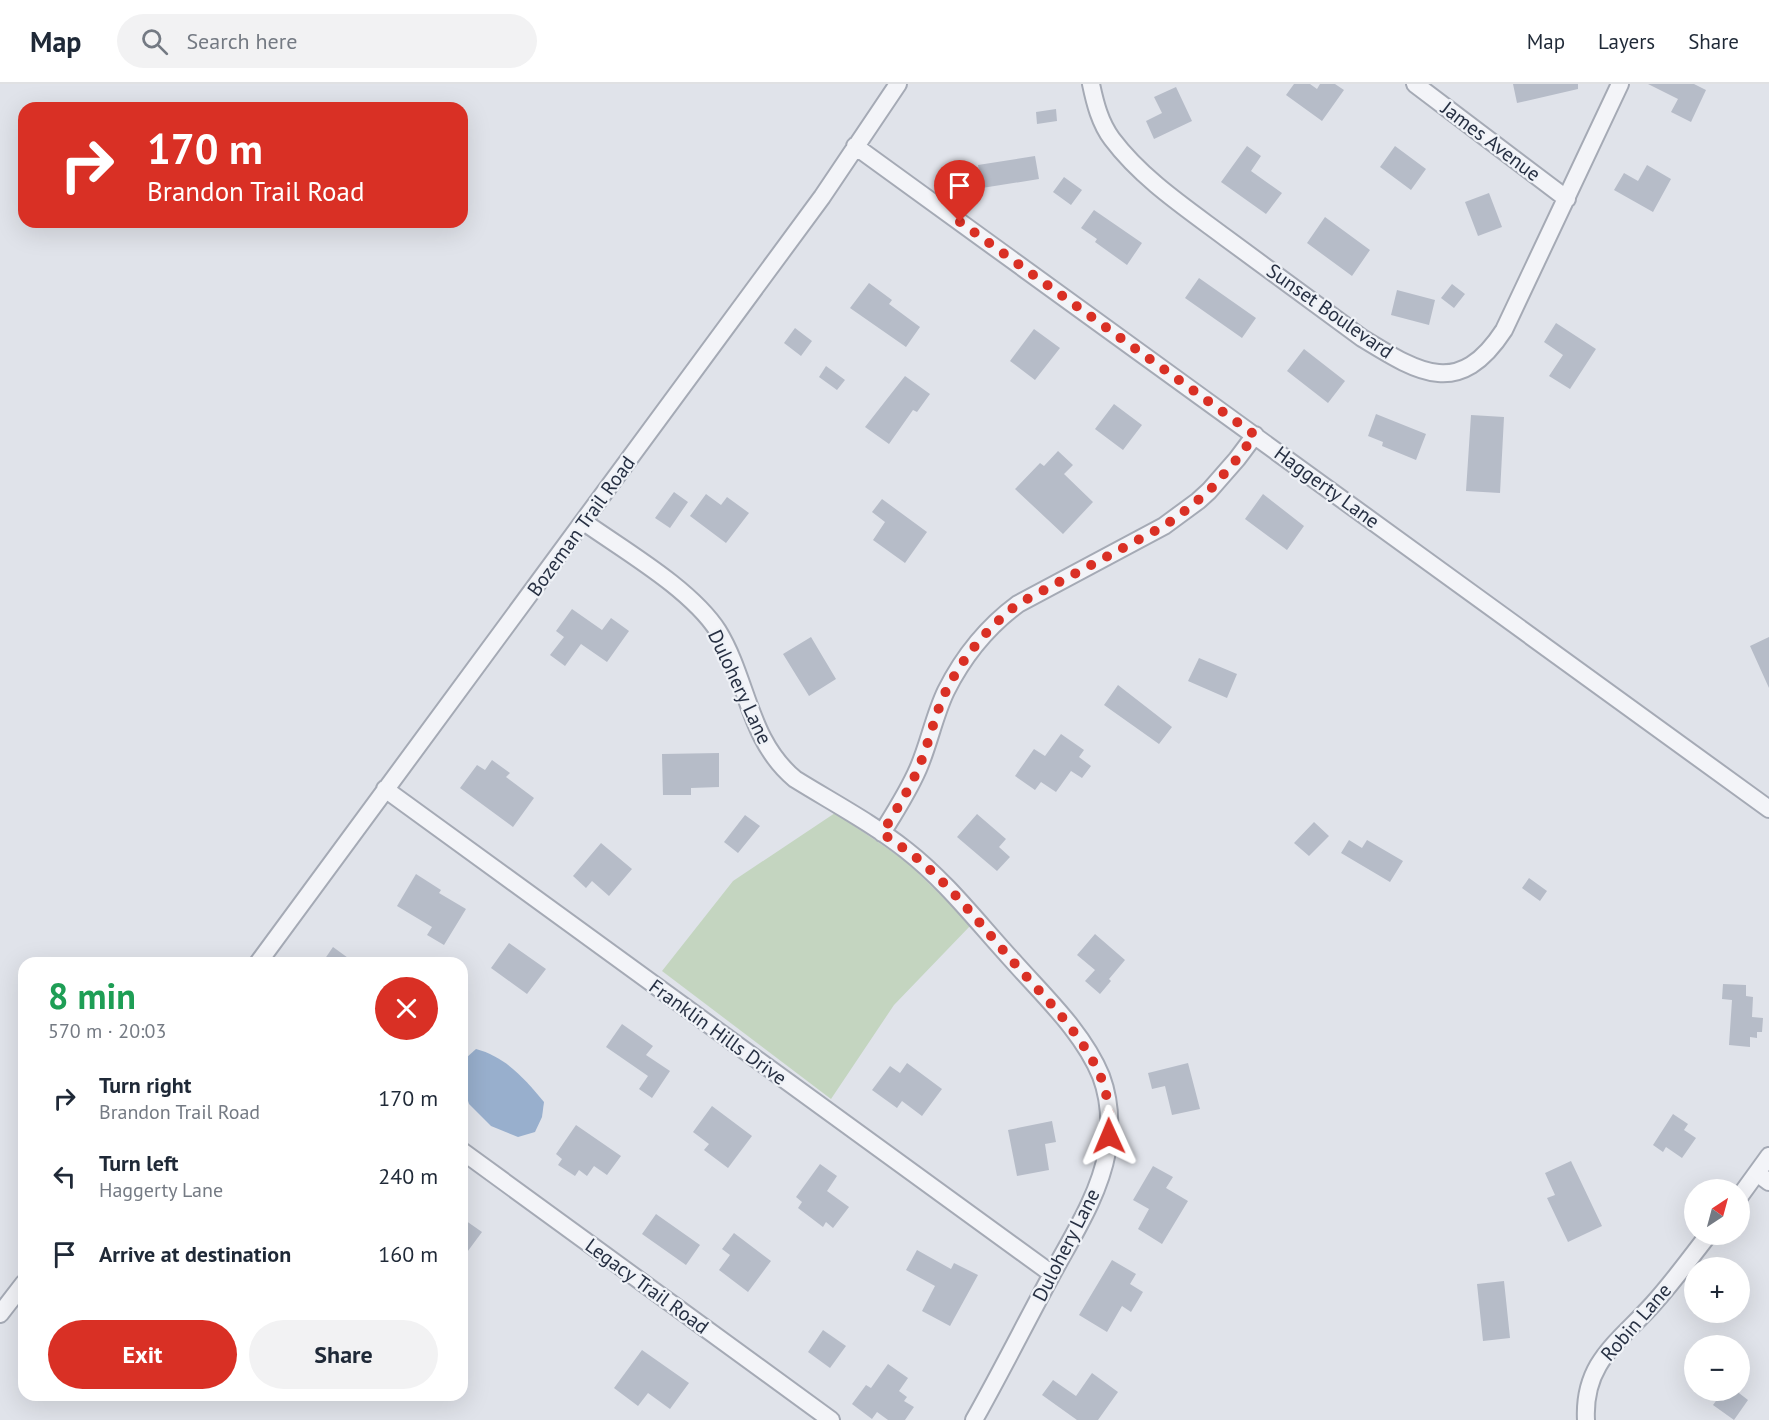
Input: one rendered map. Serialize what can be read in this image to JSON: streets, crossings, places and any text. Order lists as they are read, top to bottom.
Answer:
{
  "streets": {
    "street": [
      "James Avenue",
      "Sunset Boulevard",
      "Haggerty Lane",
      "Bozeman Trail Road",
      "Dulohery Lane",
      "Franklin Hills Drive",
      "Legacy Trail Road",
      "Robin Lane"
    ]
  },
  "crossings": [
    ["James Avenue", "Sunset Boulevard"],
    ["Haggerty Lane", "Bozeman Trail Road"],
    ["Bozeman Trail Road", "Dulohery Lane"],
    ["Bozeman Trail Road", "Franklin Hills Drive"],
    ["Dulohery Lane", "Franklin Hills Drive"]
  ],
  "north": "top right",
  "page": {
    "header": "Map",
    "search": "Search here",
    "nav": ["Map", "Layers", "Share"],
    "turn": ["170 m", "Brandon Trail Road"],
    "heading": ["8 min", "570 m · 20:03"],
    "list": [
      {
        "name": "Turn right",
        "note": "Brandon Trail Road",
        "value": "170 m"
      },
      {
        "name": "Turn left",
        "note": "Haggerty Lane",
        "value": "240 m"
      },
      {
        "name": "Arrive at destination",
        "value": "160 m"
      }
    ],
    "map_buttons": ["+", "−"],
    "buttons": ["Exit", "Share"]
  }
}
